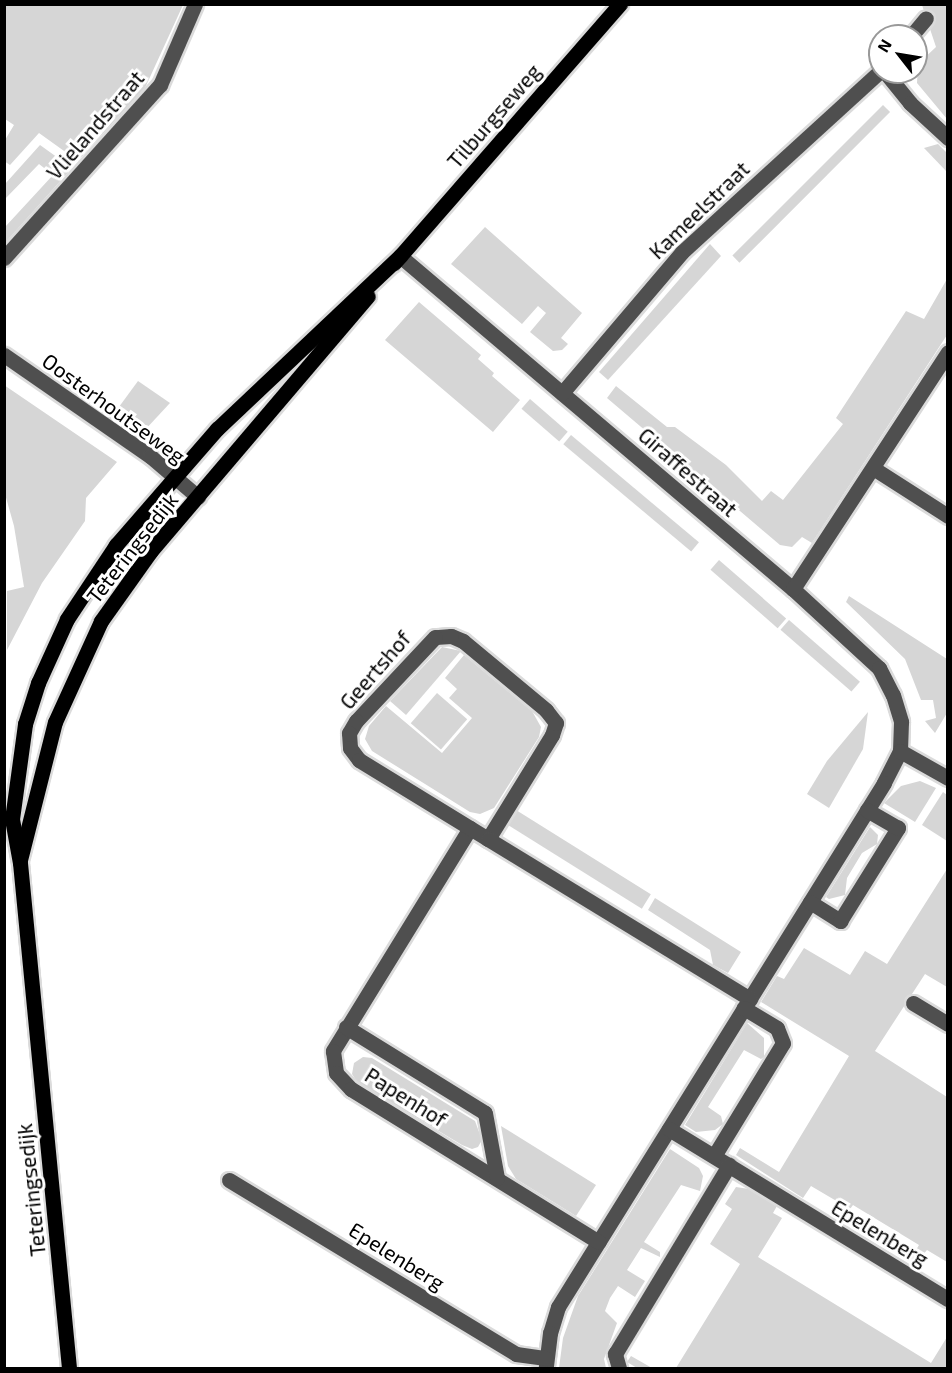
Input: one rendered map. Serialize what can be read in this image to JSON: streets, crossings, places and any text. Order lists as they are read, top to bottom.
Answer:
{
  "streets": {
    "main road": ["Tilburgseweg", "Teteringsedijk"],
    "street": [
      "Vlielandstraat",
      "Kameelstraat",
      "Oosterhoutseweg",
      "Giraffestraat",
      "Geertshof",
      "Papenhof",
      "Epelenberg"
    ]
  },
  "crossings": [
    ["Tilburgseweg", "Oosterhoutseweg"],
    ["Tilburgseweg", "Giraffestraat"],
    ["Tilburgseweg", "Teteringsedijk"],
    ["Kameelstraat", "Giraffestraat"],
    ["Oosterhoutseweg", "Teteringsedijk"],
    ["Giraffestraat", "Epelenberg"],
    ["Geertshof", "Papenhof"],
    ["Geertshof", "Epelenberg"],
    ["Papenhof", "Epelenberg"]
  ],
  "north": "top left"
}
